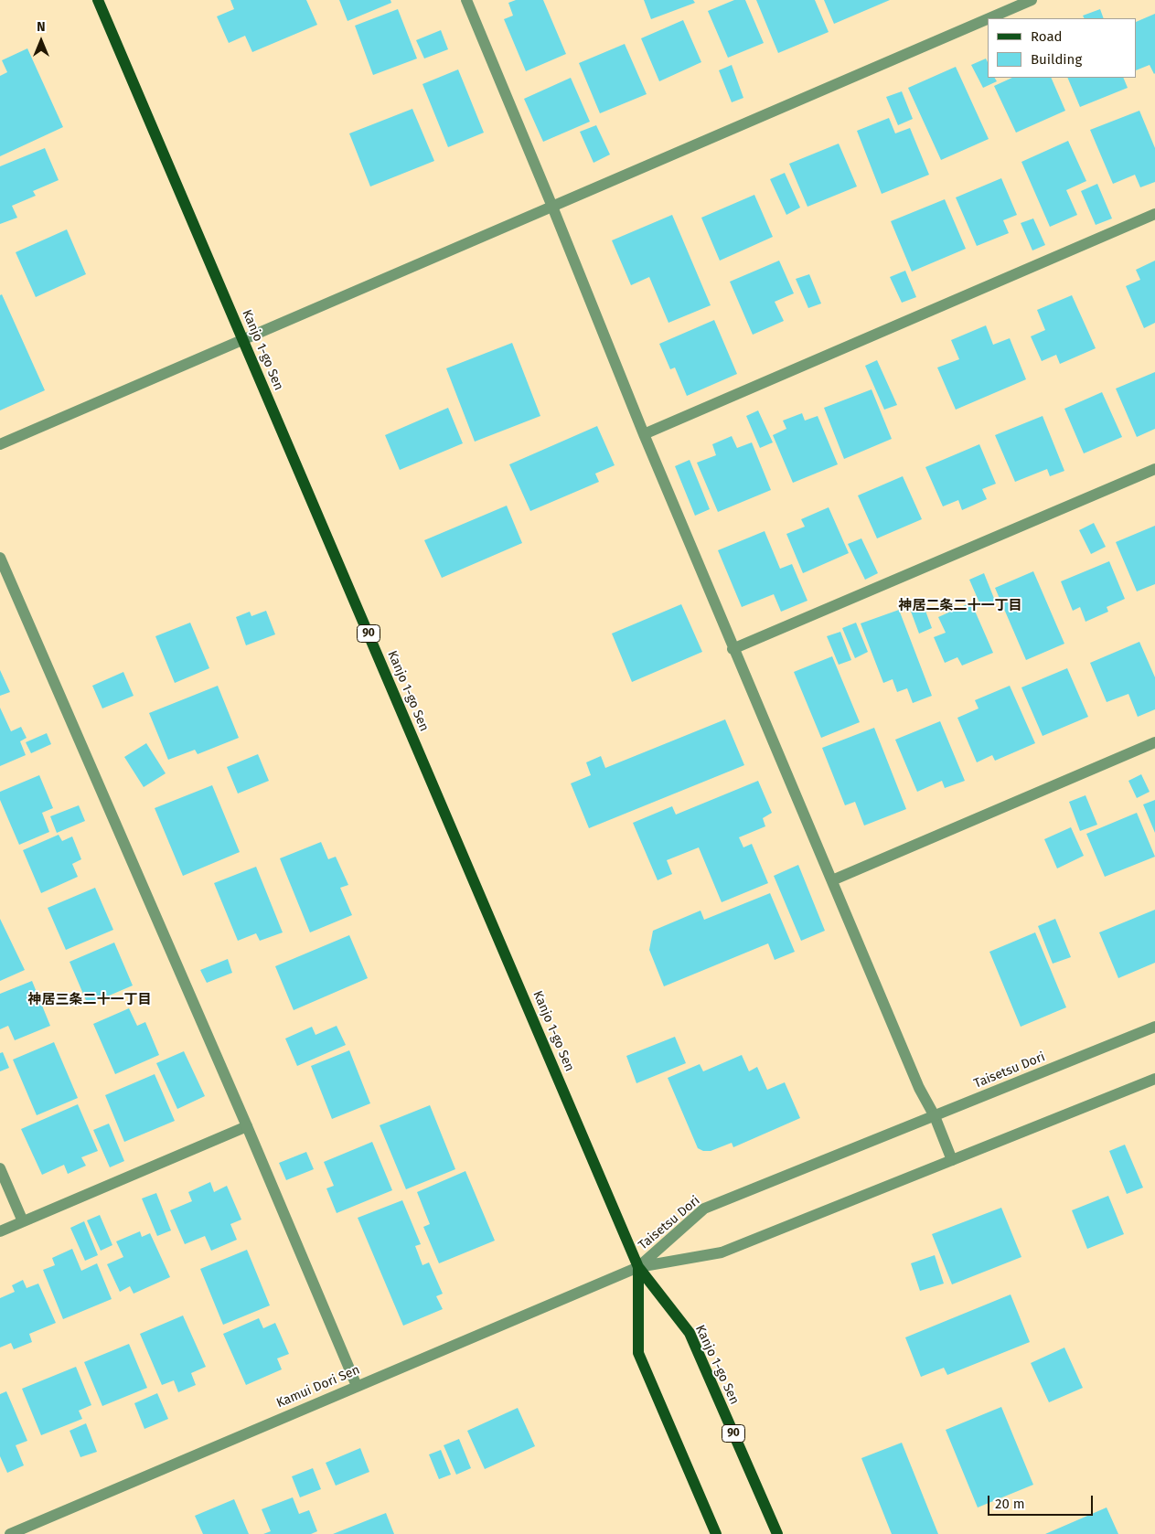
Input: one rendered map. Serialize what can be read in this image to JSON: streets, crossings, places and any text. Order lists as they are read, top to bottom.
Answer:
{
  "streets": {
    "main road": ["Kanjo 1-go Sen", "90"],
    "street": ["Taisetsu Dori", "Kamui Dori Sen"]
  },
  "crossings": [
    ["Kanjo 1-go Sen", "Taisetsu Dori"],
    ["Kanjo 1-go Sen", "Kamui Dori Sen"],
    ["Taisetsu Dori", "Kamui Dori Sen"]
  ],
  "districts": ["神居二条二十一丁目", "神居三条二十一丁目"],
  "legend": ["Road", "Building"],
  "scale_bar": "20 m",
  "north": "top"
}
